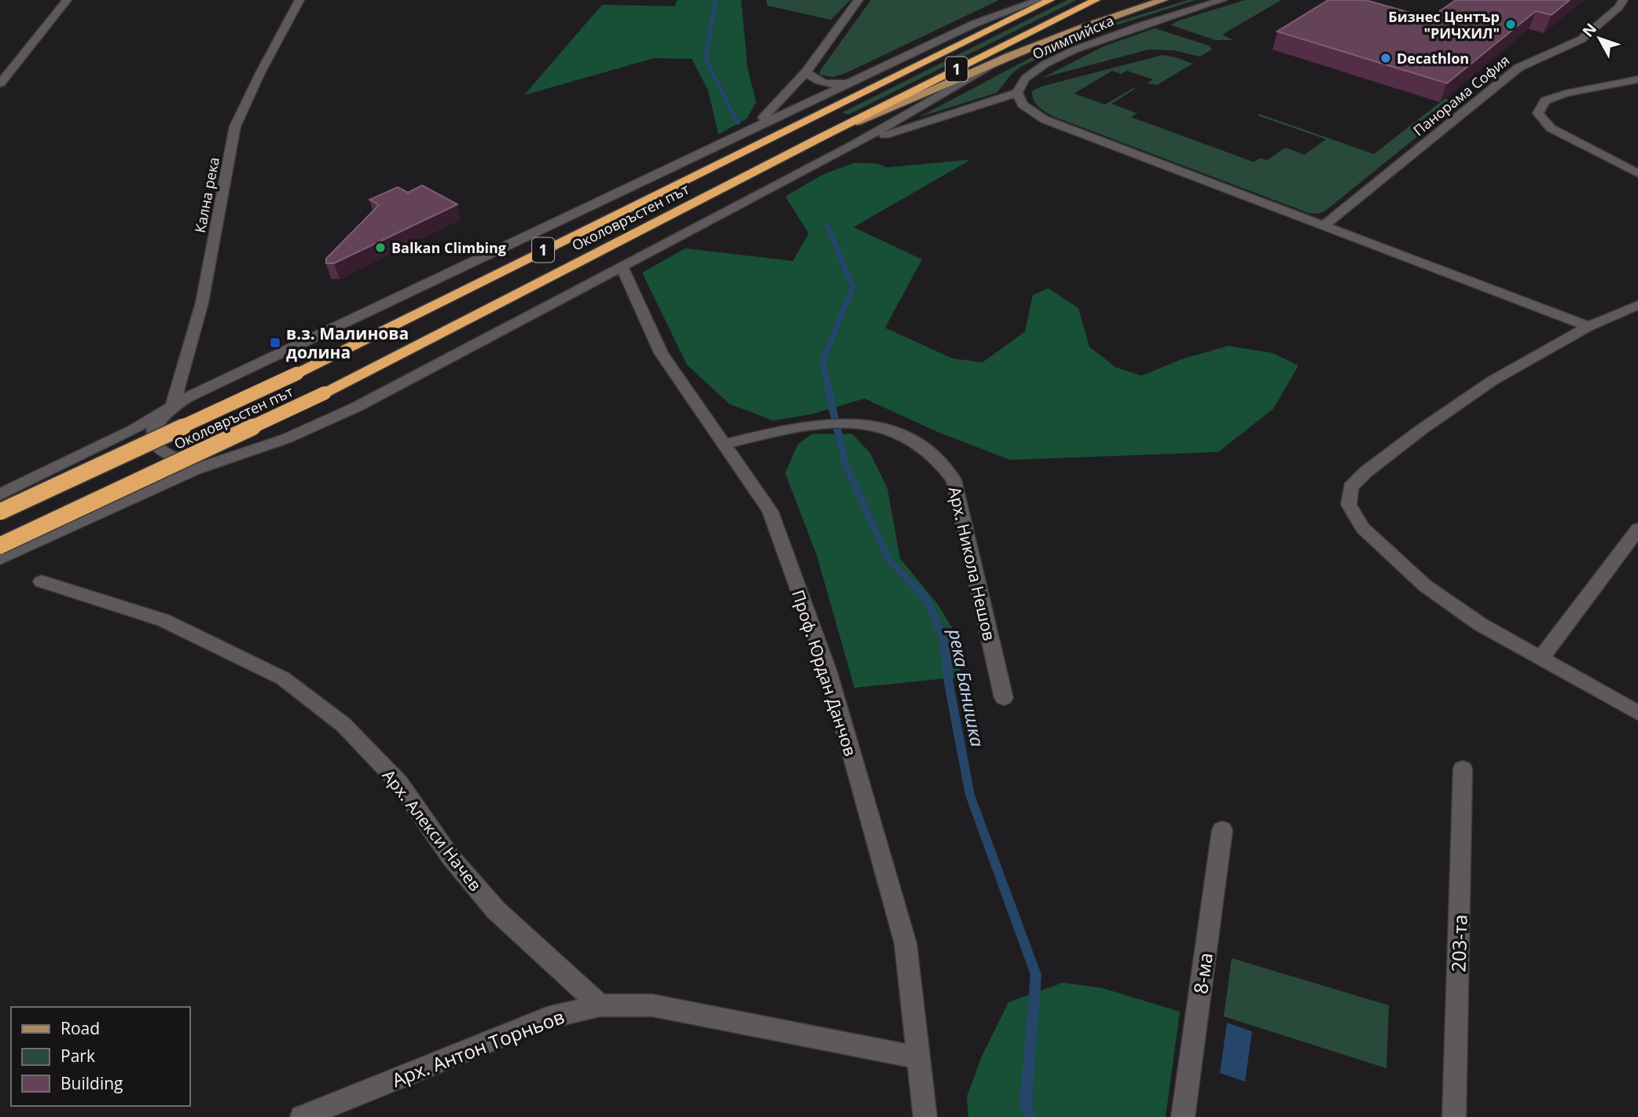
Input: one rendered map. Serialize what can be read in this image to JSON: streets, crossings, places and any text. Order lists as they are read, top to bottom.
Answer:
{
  "streets": {
    "highway": ["1", "Околовръстен път"],
    "street": [
      "Олимпийска",
      "Панорама София",
      "Кална река",
      "Арх. Никола Нешов",
      "Проф. Юрдан Данчов",
      "Арх. Алекси Начев",
      "203-та",
      "8-ма",
      "Арх. Антон Торньов"
    ]
  },
  "crossings": [
    ["Арх. Никола Нешов", "Проф. Юрдан Данчов"],
    ["Проф. Юрдан Данчов", "Арх. Антон Торньов"],
    ["Арх. Алекси Начев", "Арх. Антон Торньов"]
  ],
  "water": ["река Банишка"],
  "places": {
    "other": ["Бизнес Център \"РИЧХИЛ\"", "Decathlon", "Balkan Climbing"],
    "transit": ["в.з. Малинова долина"]
  },
  "legend": ["Road", "Park", "Building"],
  "north": "top left"
}
